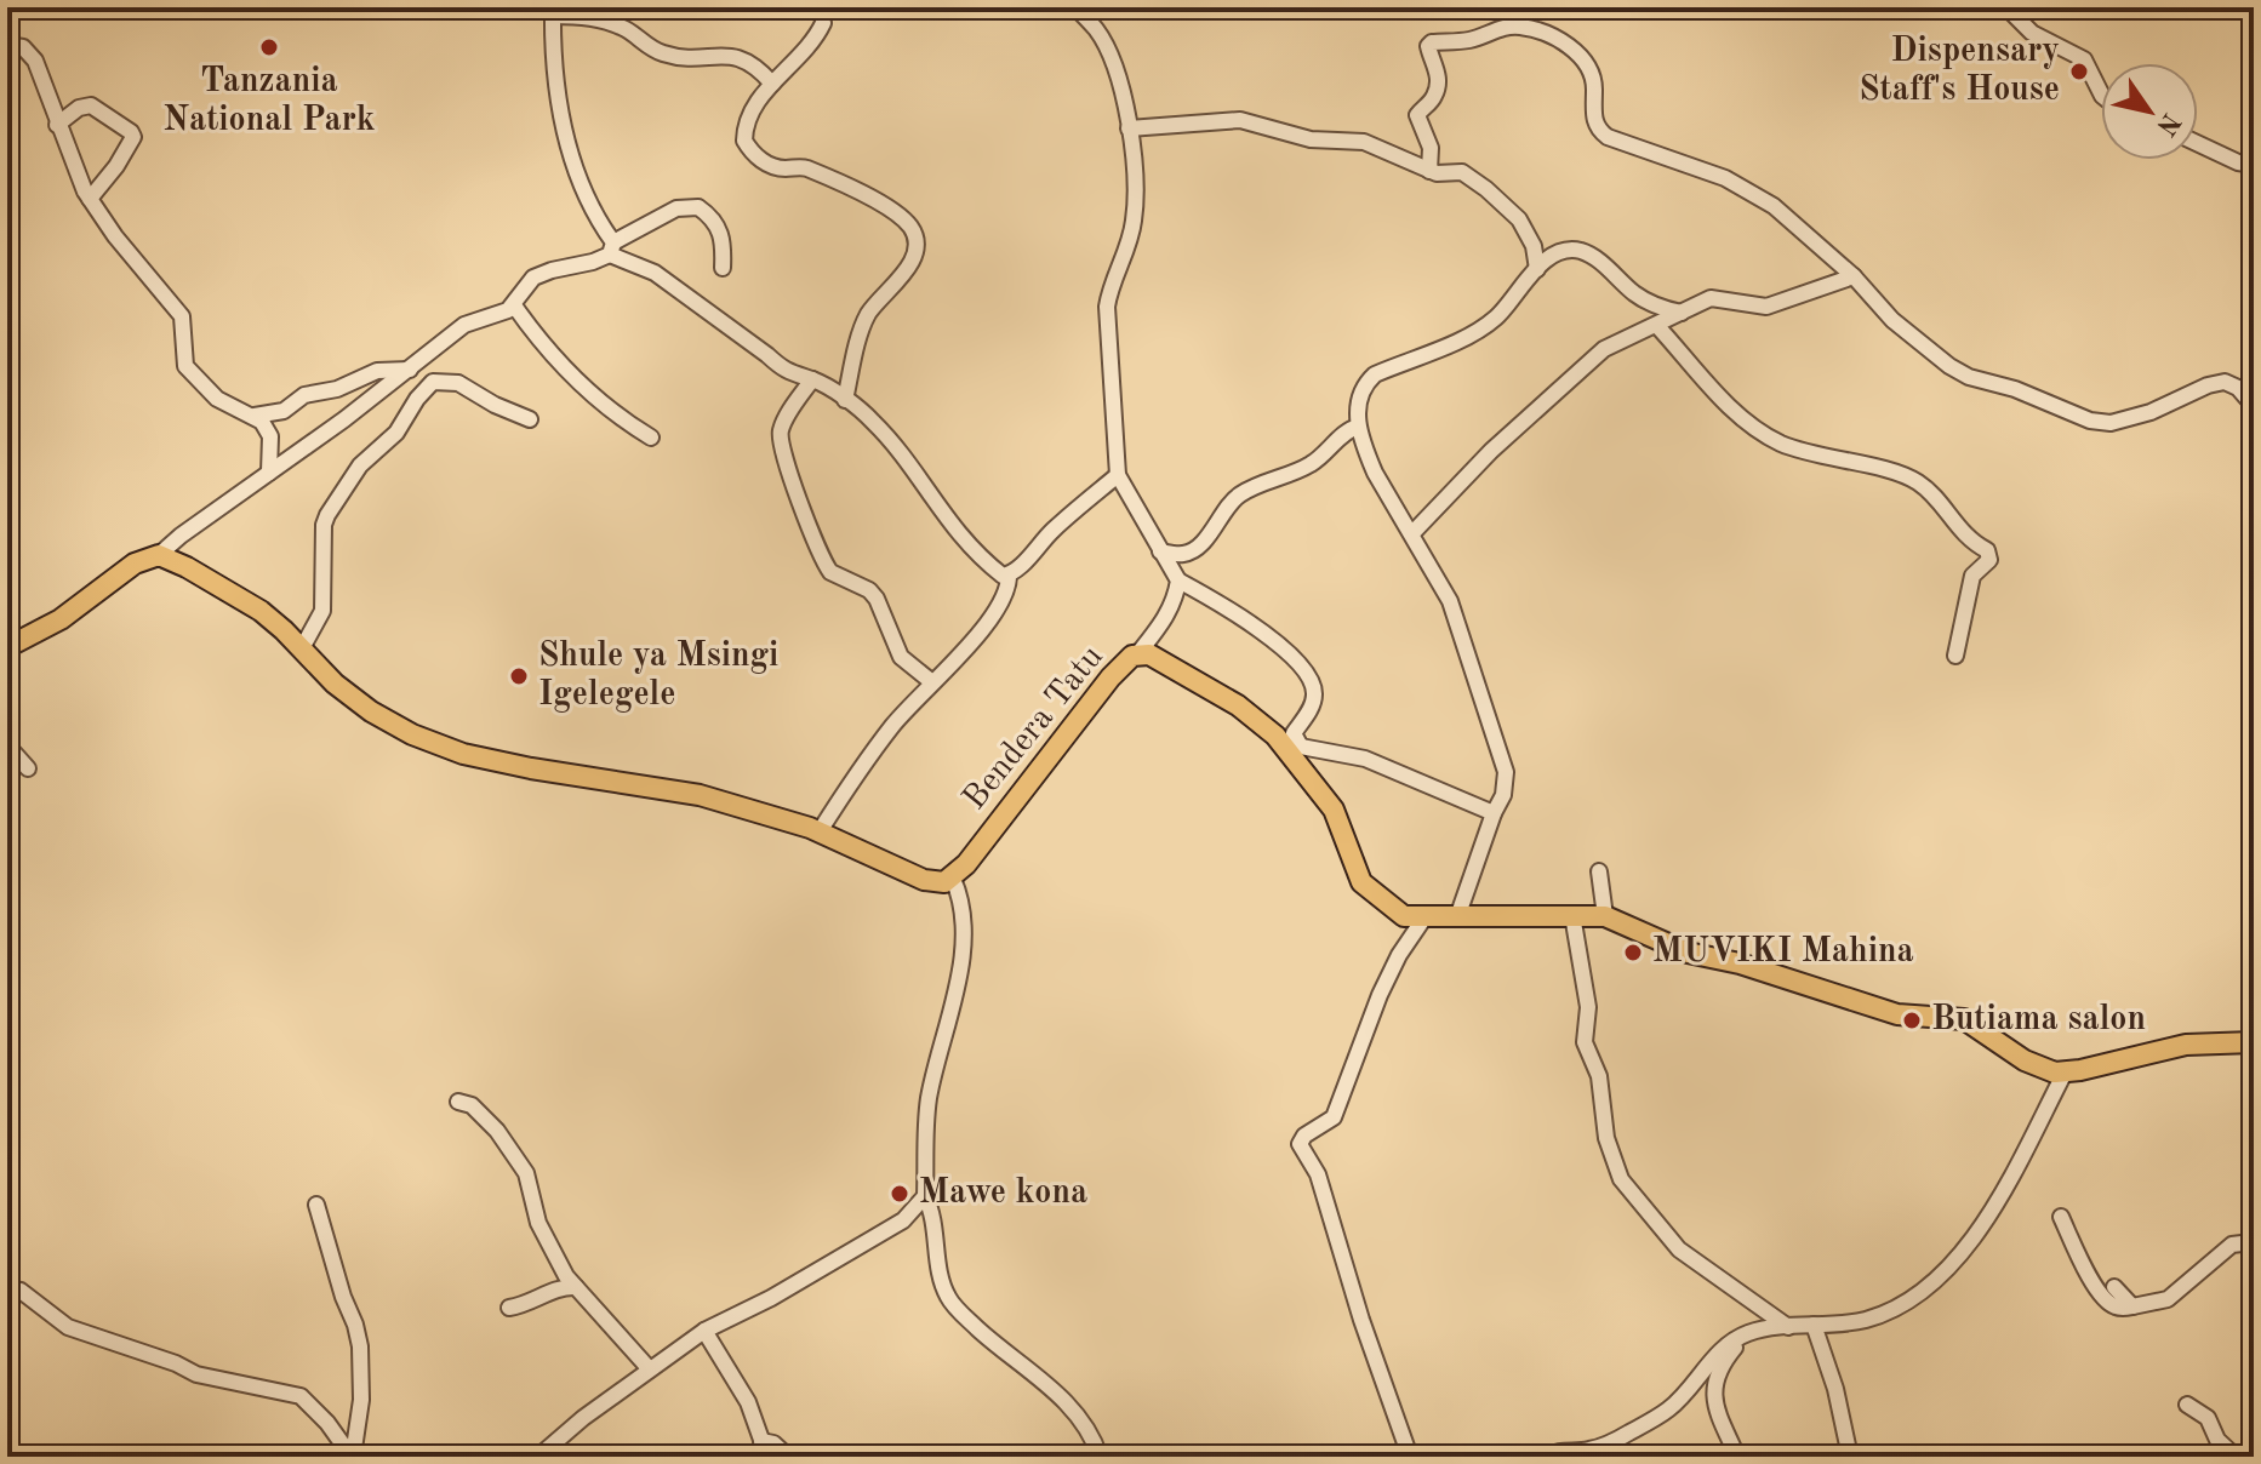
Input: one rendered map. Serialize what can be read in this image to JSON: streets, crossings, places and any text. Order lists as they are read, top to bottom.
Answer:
{
  "streets": {
    "main road": ["Bendera Tatu"]
  },
  "places": [
    "Tanzania National Park",
    "Dispensary Staff's House",
    "Shule ya Msingi Igelegele",
    "MUVIKI Mahina",
    "Butiama salon",
    "Mawe kona"
  ],
  "north": "bottom right"
}
